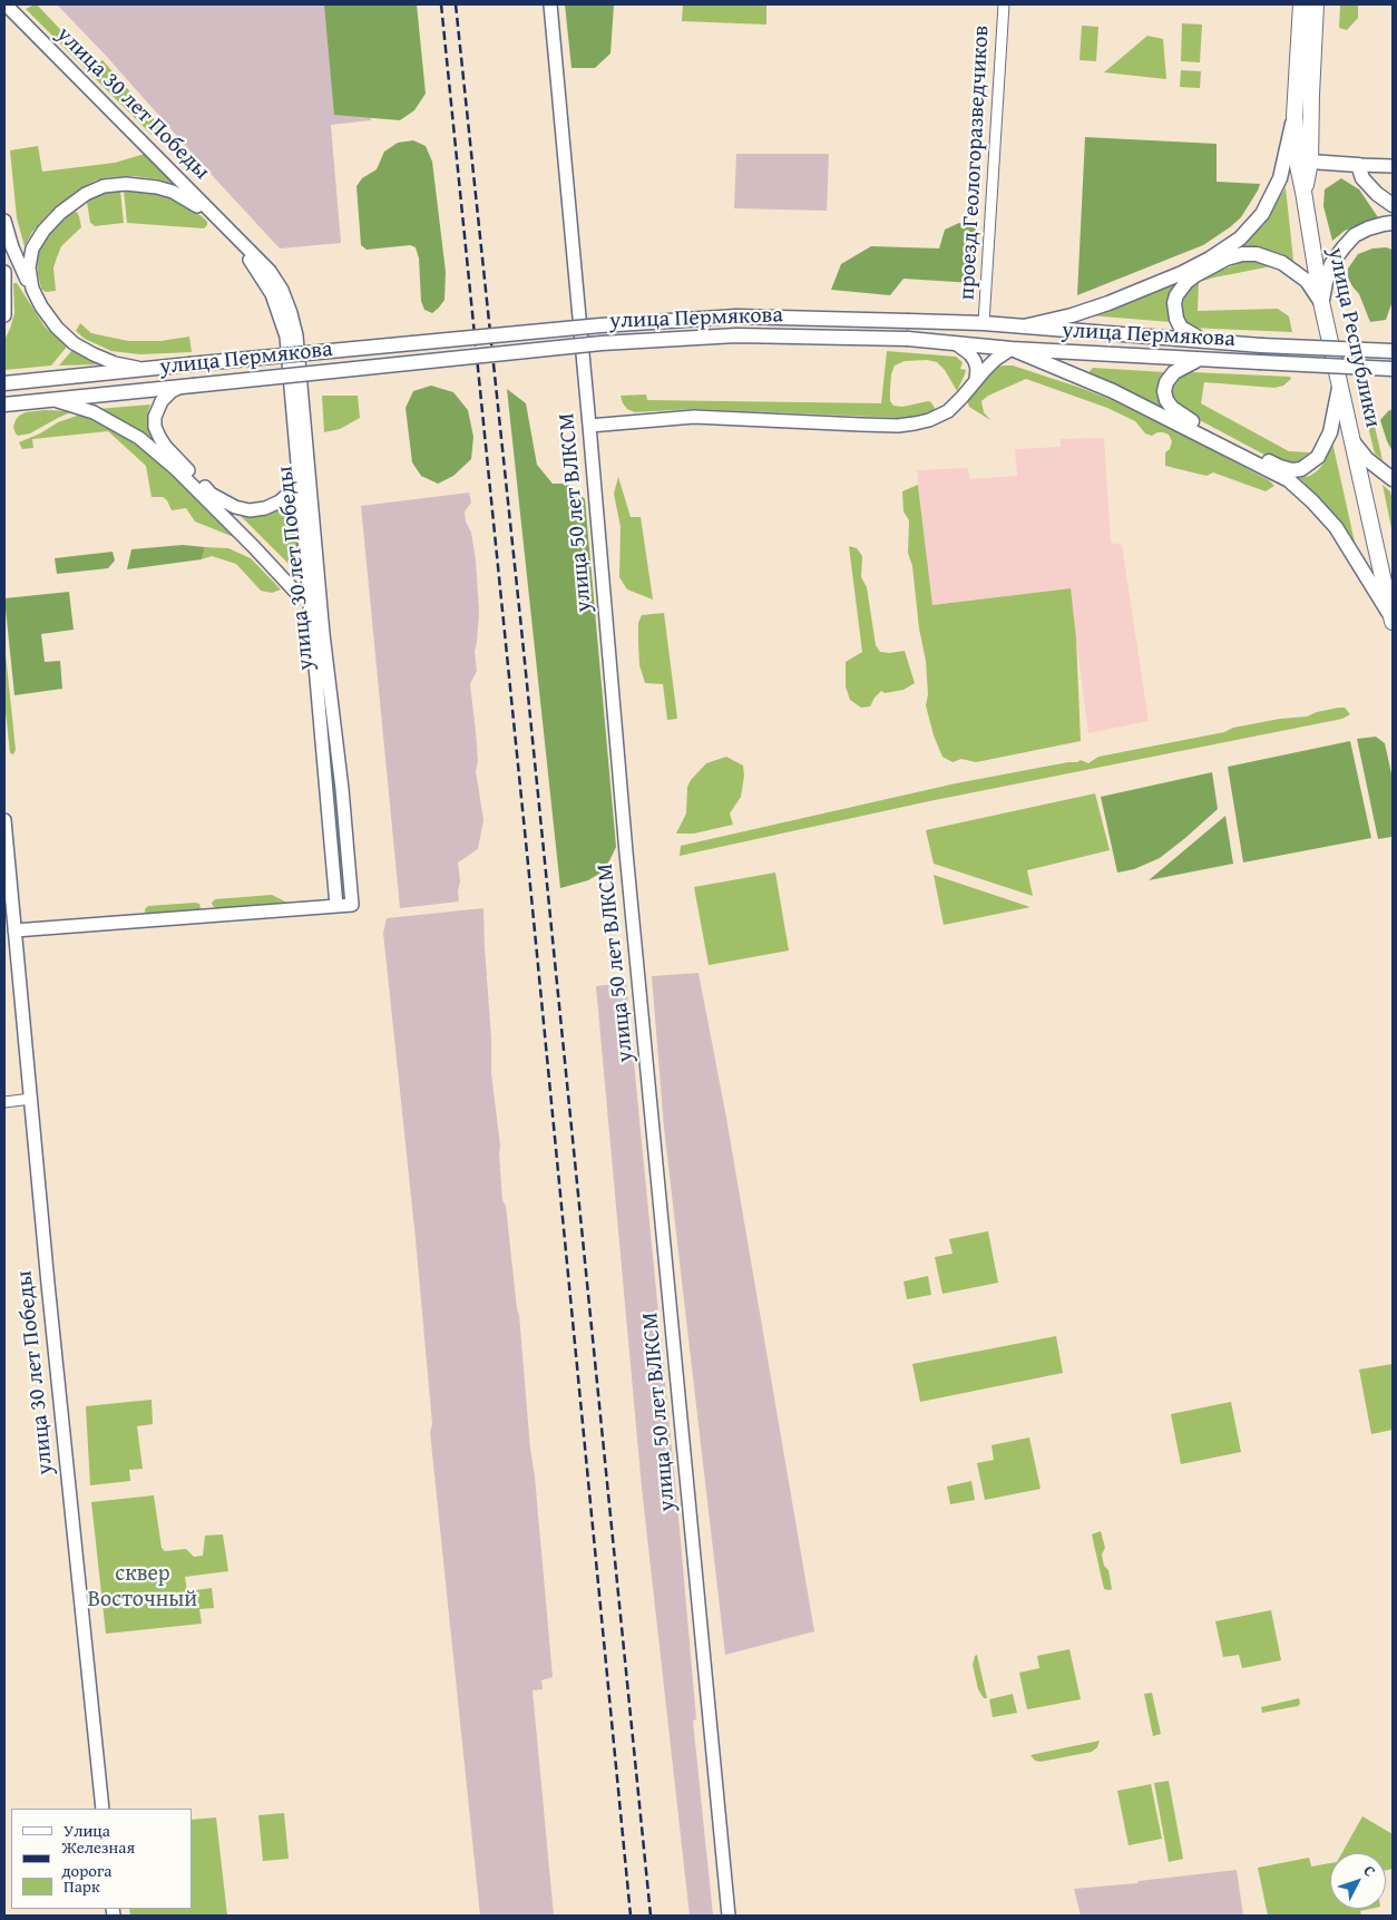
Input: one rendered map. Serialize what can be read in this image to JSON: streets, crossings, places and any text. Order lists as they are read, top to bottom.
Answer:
{
  "streets": {
    "main road": ["улица Пермякова", "улица Республики"],
    "street": ["улица 30 лет Победы", "проезд Геологоразведчиков", "улица 50 лет ВЛКСМ"]
  },
  "crossings": [
    ["проезд Геологоразведчиков", "улица Пермякова"]
  ],
  "parks": ["сквер Восточный"],
  "legend": ["Улица", "Железная дорога", "Парк"],
  "north": "top right"
}
